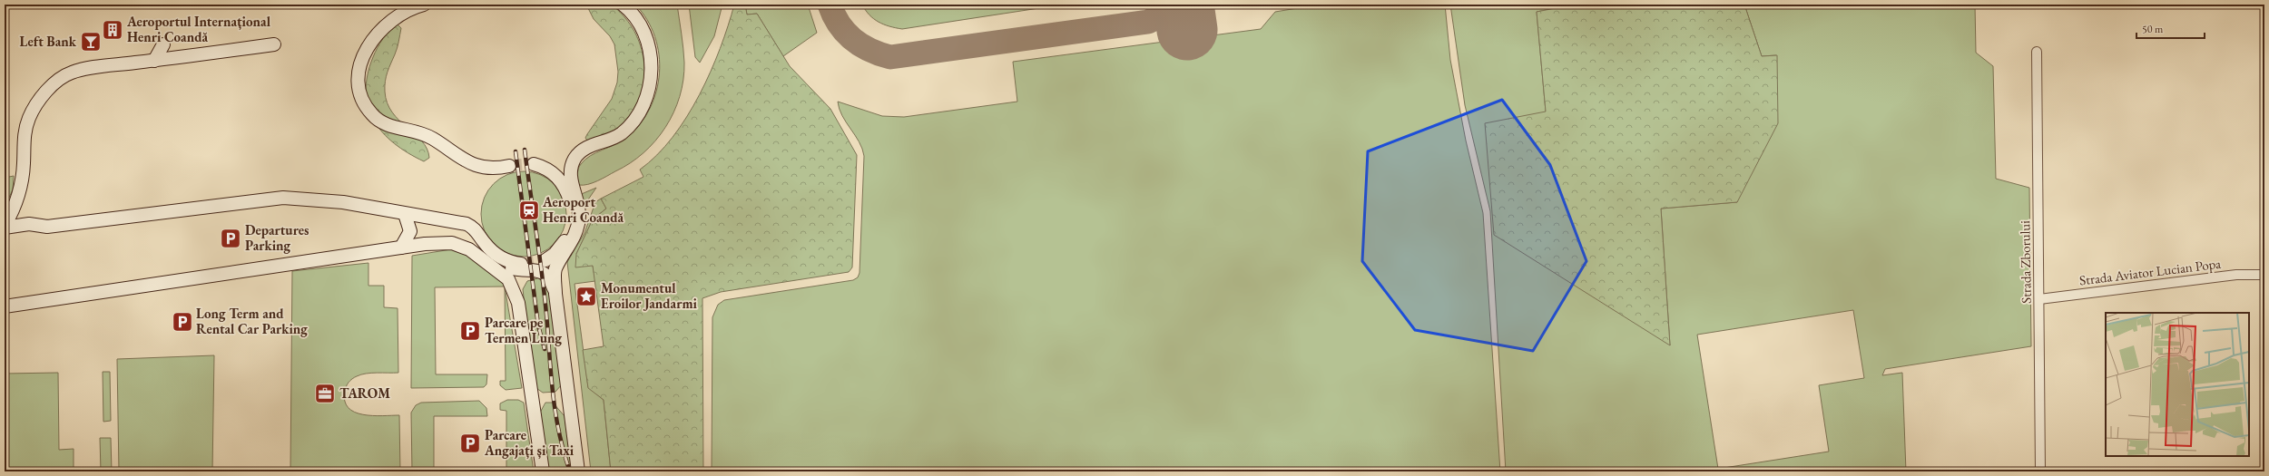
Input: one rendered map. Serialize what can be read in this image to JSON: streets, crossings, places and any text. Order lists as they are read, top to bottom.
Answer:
{
  "streets": {
    "street": ["Strada Zborului", "Strada Aviator Lucian Popa"]
  },
  "crossings": [
    ["Strada Zborului", "Strada Aviator Lucian Popa"]
  ],
  "places": {
    "building": ["Aeroportul Internațional Henri Coandă"],
    "bar": ["Left Bank"],
    "station": ["Aeroport Henri Coandă"],
    "parking": [
      "Departures Parking",
      "Long Term and Rental Car Parking",
      "Parcare pe Termen Lung",
      "Parcare Angajați și Taxi"
    ],
    "place": ["Monumentul Eroilor Jandarmi"],
    "office": ["TAROM"]
  },
  "scale_bar": "50 m"
}
